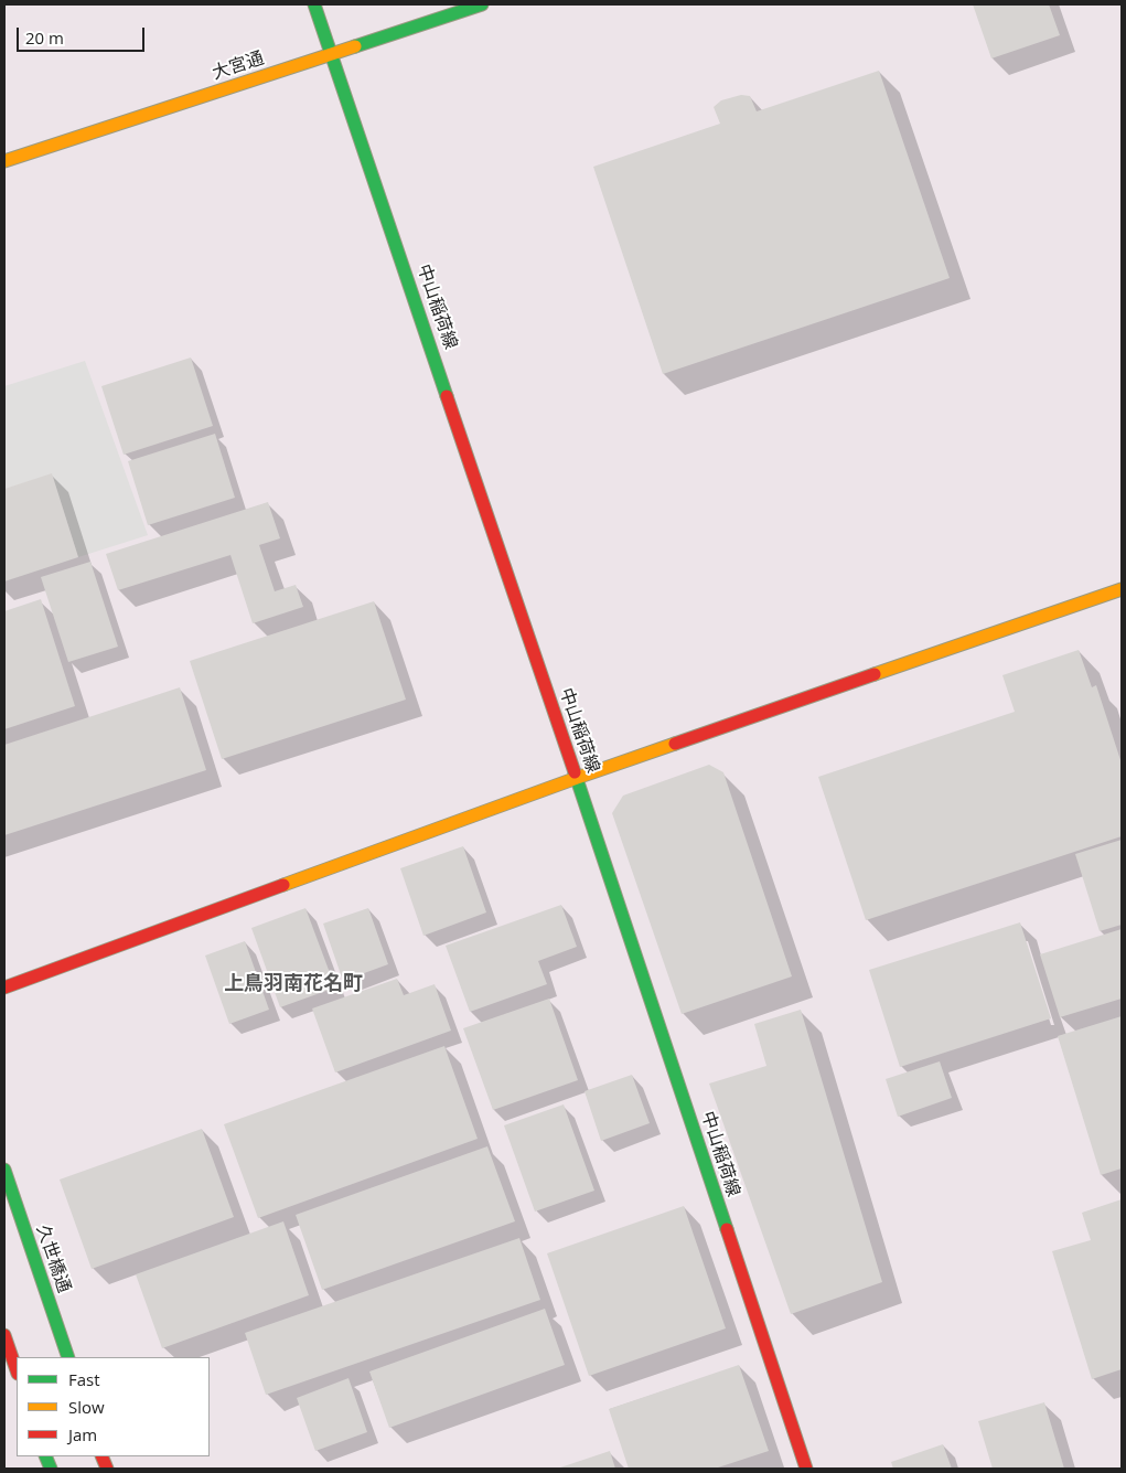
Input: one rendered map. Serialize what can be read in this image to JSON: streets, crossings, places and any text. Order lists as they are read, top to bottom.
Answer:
{
  "streets": {
    "street": ["大宮通", "中山稲荷線", "久世橋通"]
  },
  "crossings": [
    ["大宮通", "中山稲荷線"]
  ],
  "districts": ["上鳥羽南花名町"],
  "legend": ["Fast", "Slow", "Jam"],
  "scale_bar": "20 m"
}
